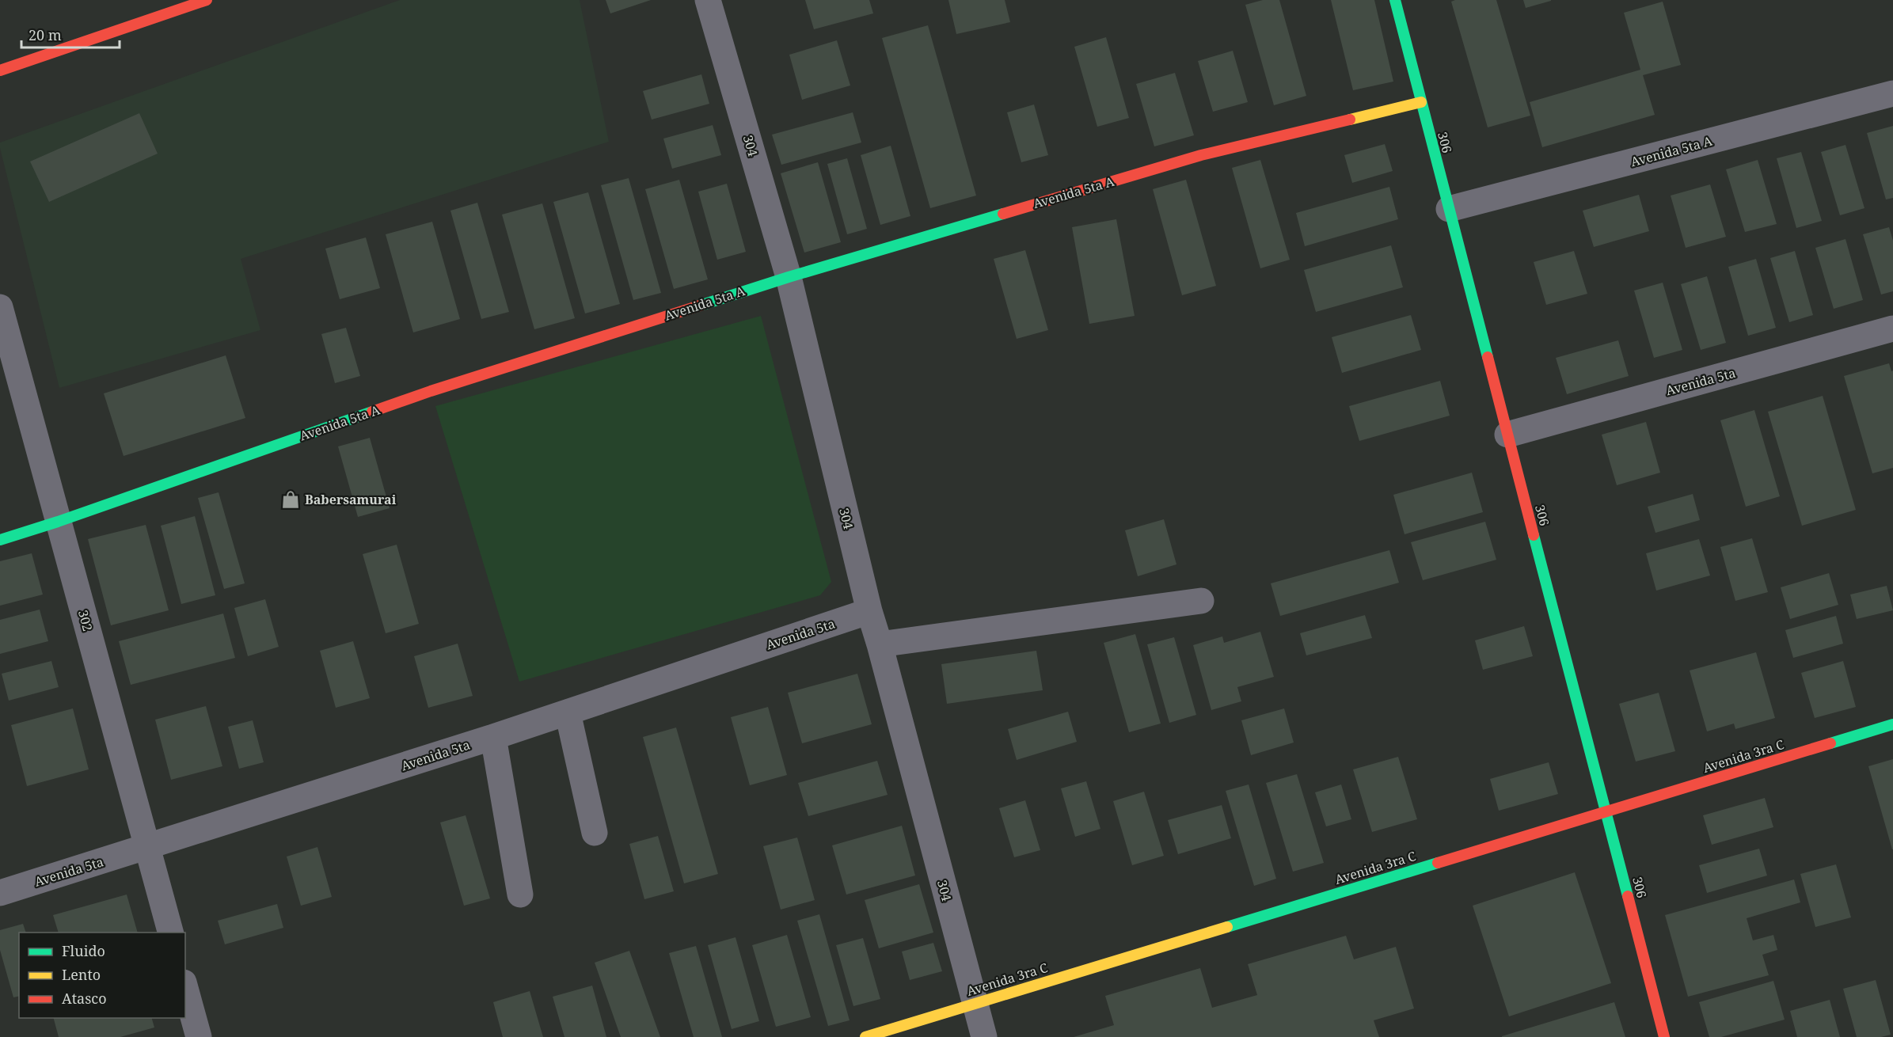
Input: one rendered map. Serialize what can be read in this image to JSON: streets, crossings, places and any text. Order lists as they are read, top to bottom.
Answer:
{
  "streets": {
    "main road": ["306", "Avenida 5ta A", "Avenida 3ra C"],
    "street": ["304", "Avenida 5ta", "302"]
  },
  "crossings": [
    ["306", "Avenida 5ta A"],
    ["306", "Avenida 5ta"],
    ["306", "Avenida 3ra C"],
    ["304", "Avenida 5ta A"],
    ["304", "Avenida 5ta"],
    ["304", "Avenida 3ra C"],
    ["Avenida 5ta A", "302"],
    ["Avenida 5ta", "302"]
  ],
  "places": {
    "shop": ["Babersamurai"]
  },
  "legend": ["Fluido", "Lento", "Atasco"],
  "scale_bar": "20 m"
}
